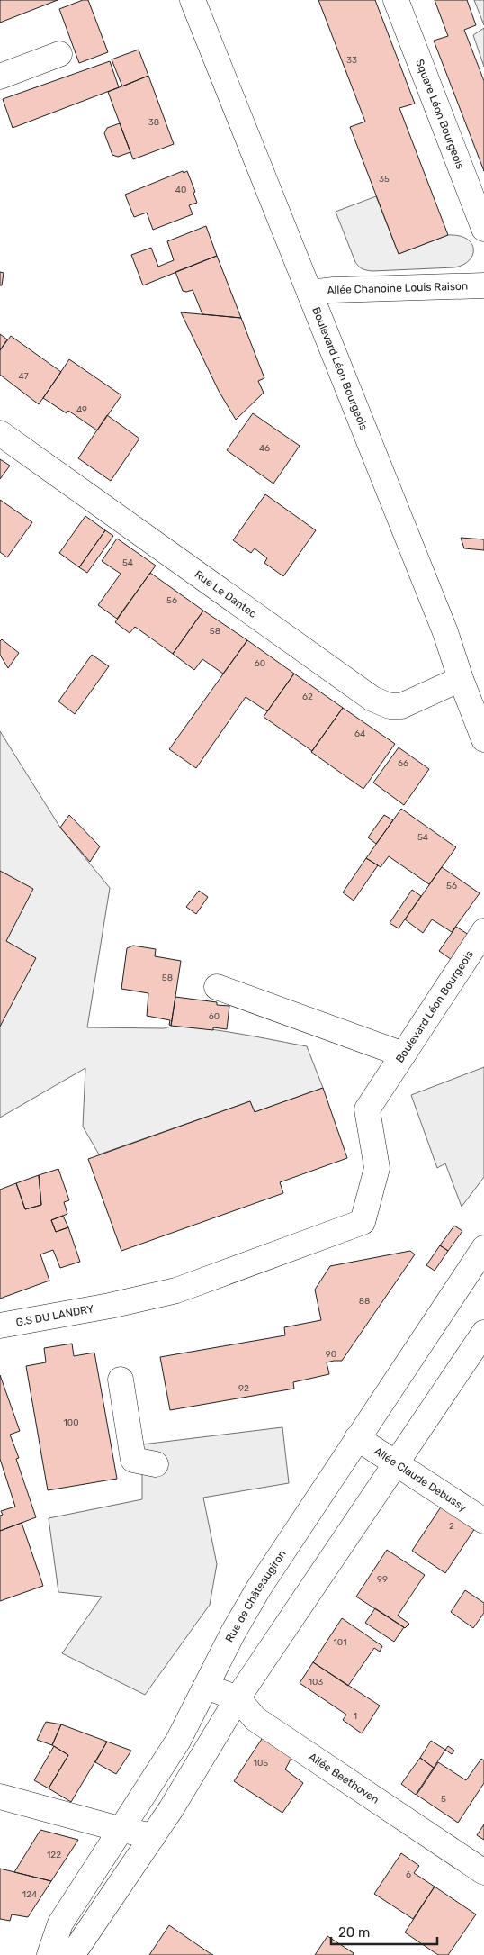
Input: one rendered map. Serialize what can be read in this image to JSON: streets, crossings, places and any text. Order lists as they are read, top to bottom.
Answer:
{
  "streets": {
    "main road": [
      "Square Léon Bourgeois",
      "Allée Chanoine Louis Raison",
      "Boulevard Léon Bourgeois",
      "Rue Le Dantec",
      "G.S DU LANDRY",
      "Allée Claude Debussy",
      "Rue de Châteaugiron",
      "Allée Beethoven"
    ]
  },
  "crossings": [
    ["Allée Chanoine Louis Raison", "Boulevard Léon Bourgeois"],
    ["Boulevard Léon Bourgeois", "Rue Le Dantec"],
    ["Boulevard Léon Bourgeois", "G.S DU LANDRY"],
    ["Allée Claude Debussy", "Rue de Châteaugiron"],
    ["Rue de Châteaugiron", "Allée Beethoven"]
  ],
  "house_numbers": [
    "33",
    "38",
    "35",
    "40",
    "47",
    "49",
    "46",
    "54",
    "56",
    "58",
    "60",
    "62",
    "64",
    "66",
    "54",
    "56",
    "58",
    "60",
    "88",
    "90",
    "92",
    "100",
    "2",
    "99",
    "101",
    "103",
    "1",
    "105",
    "5",
    "122",
    "6",
    "124"
  ],
  "scale_bar": "20 m"
}
